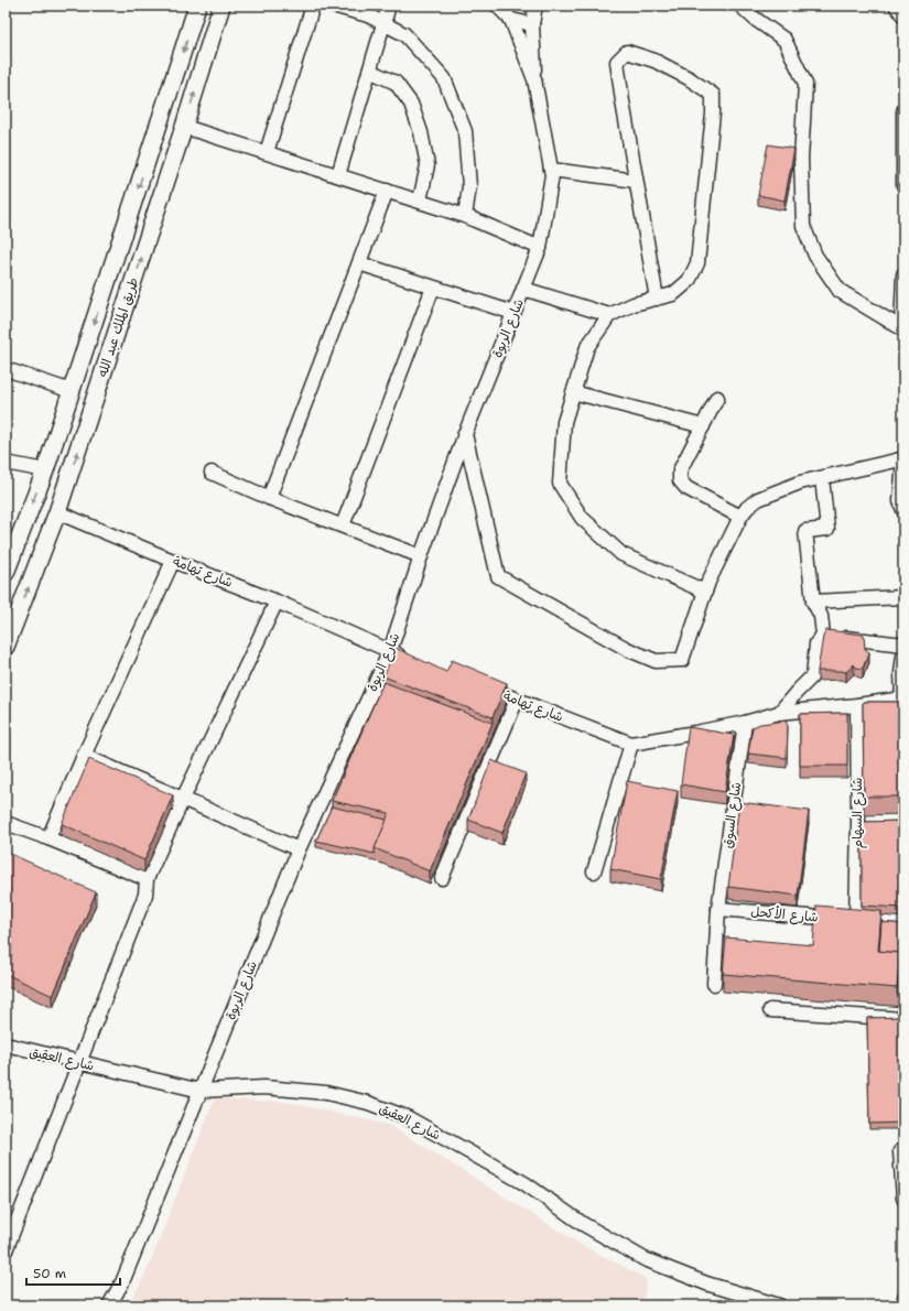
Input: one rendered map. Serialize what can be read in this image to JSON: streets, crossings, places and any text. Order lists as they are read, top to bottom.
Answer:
{
  "streets": {
    "main road": ["طريق الملك عبد الله"],
    "street": [
      "شارع الربوة",
      "شارع تهامة",
      "شارع السهام",
      "شارع السوق",
      "شارع الأكحل",
      "شارع العقيق"
    ]
  },
  "crossings": [
    ["طريق الملك عبد الله", "شارع تهامة"],
    ["شارع الربوة", "شارع تهامة"],
    ["شارع الربوة", "شارع العقيق"],
    ["شارع السهام", "شارع الأكحل"],
    ["شارع السوق", "شارع الأكحل"]
  ],
  "scale_bar": "50 m"
}
